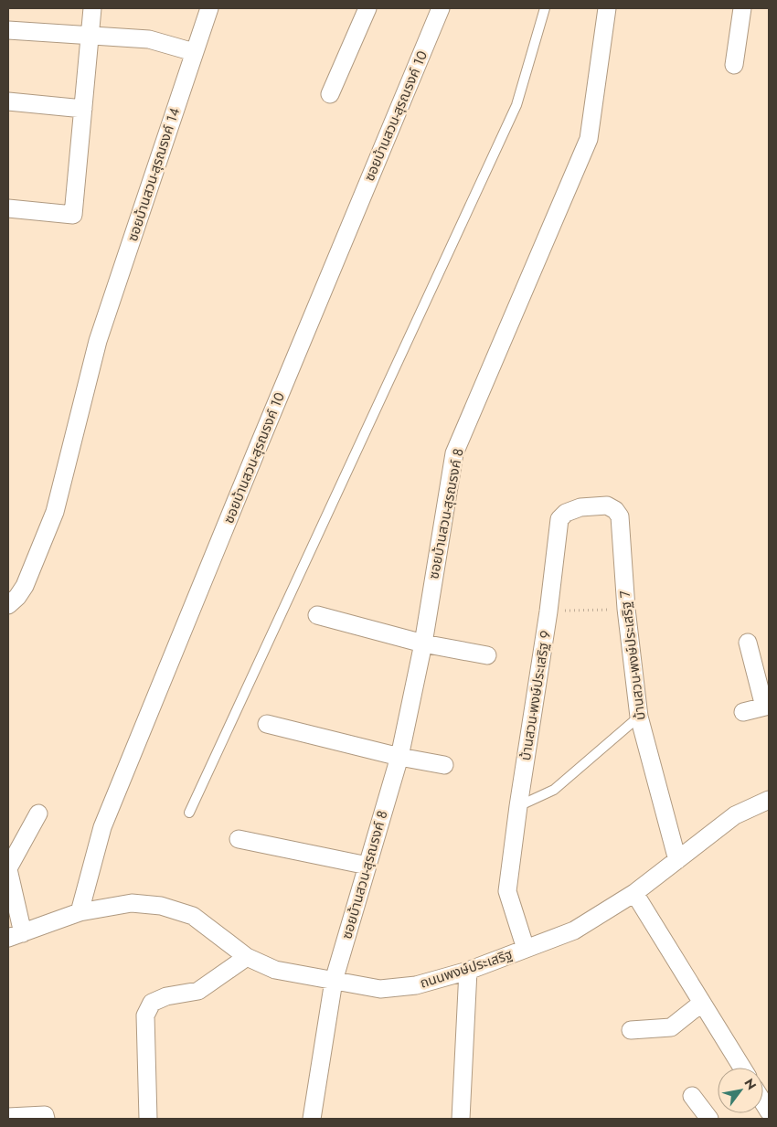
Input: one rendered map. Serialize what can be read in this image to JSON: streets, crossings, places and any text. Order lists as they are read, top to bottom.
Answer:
{
  "streets": {
    "street": [
      "ซอยบ้านสวน-สุรณรงค์ 10",
      "ซอยบ้านสวน-สุรณรงค์ 14",
      "ซอยบ้านสวน-สุรณรงค์ 8",
      "บ้านสวน-พงษ์ประเสริฐ 7",
      "บ้านสวน-พงษ์ประเสริฐ 9",
      "ถนนพงษ์ประเสริฐ"
    ]
  },
  "crossings": [
    ["ซอยบ้านสวน-สุรณรงค์ 10", "ถนนพงษ์ประเสริฐ"],
    ["ซอยบ้านสวน-สุรณรงค์ 8", "ถนนพงษ์ประเสริฐ"],
    ["บ้านสวน-พงษ์ประเสริฐ 7", "บ้านสวน-พงษ์ประเสริฐ 9"],
    ["บ้านสวน-พงษ์ประเสริฐ 7", "ถนนพงษ์ประเสริฐ"],
    ["บ้านสวน-พงษ์ประเสริฐ 9", "ถนนพงษ์ประเสริฐ"]
  ],
  "north": "top right"
}
